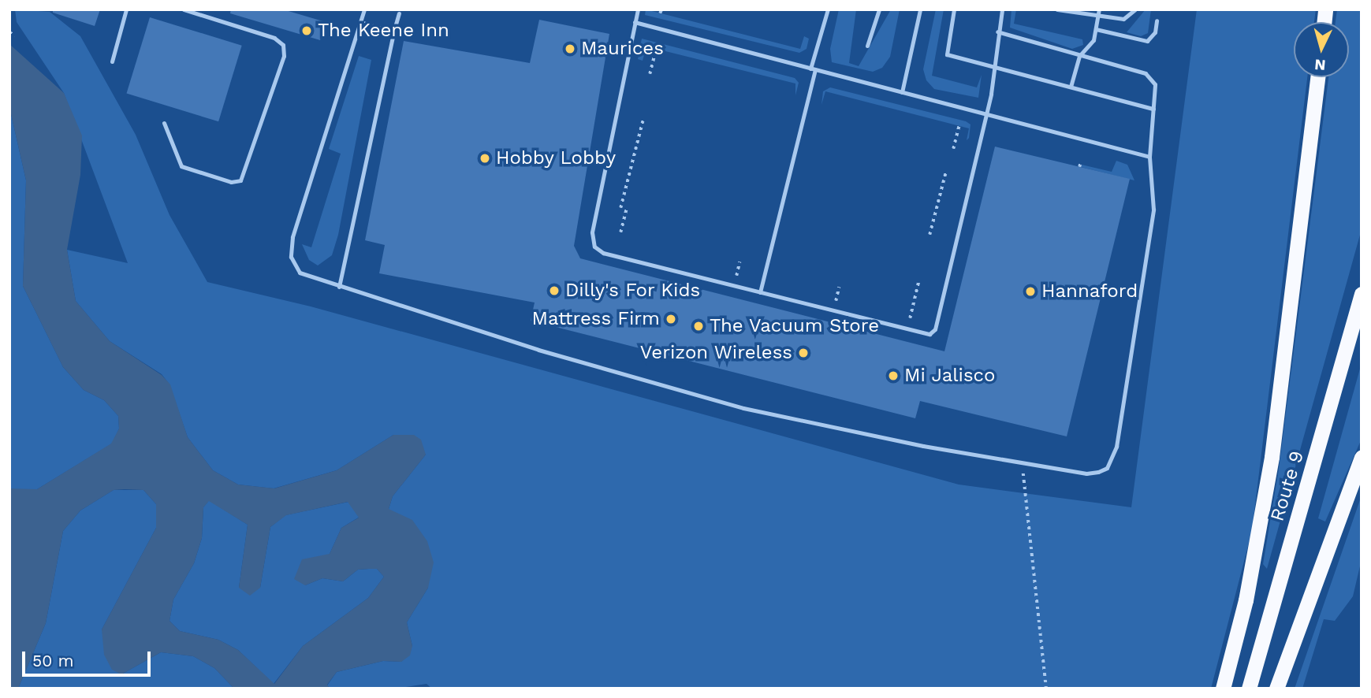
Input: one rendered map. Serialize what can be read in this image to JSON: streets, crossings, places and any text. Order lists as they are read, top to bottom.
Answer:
{
  "streets": {
    "highway": ["Route 9"]
  },
  "places": [
    "The Keene Inn",
    "Maurices",
    "Hobby Lobby",
    "Dilly's For Kids",
    "Hannaford",
    "Mattress Firm",
    "The Vacuum Store",
    "Verizon Wireless",
    "Mi Jalisco"
  ],
  "scale_bar": "50 m",
  "north": "bottom"
}
